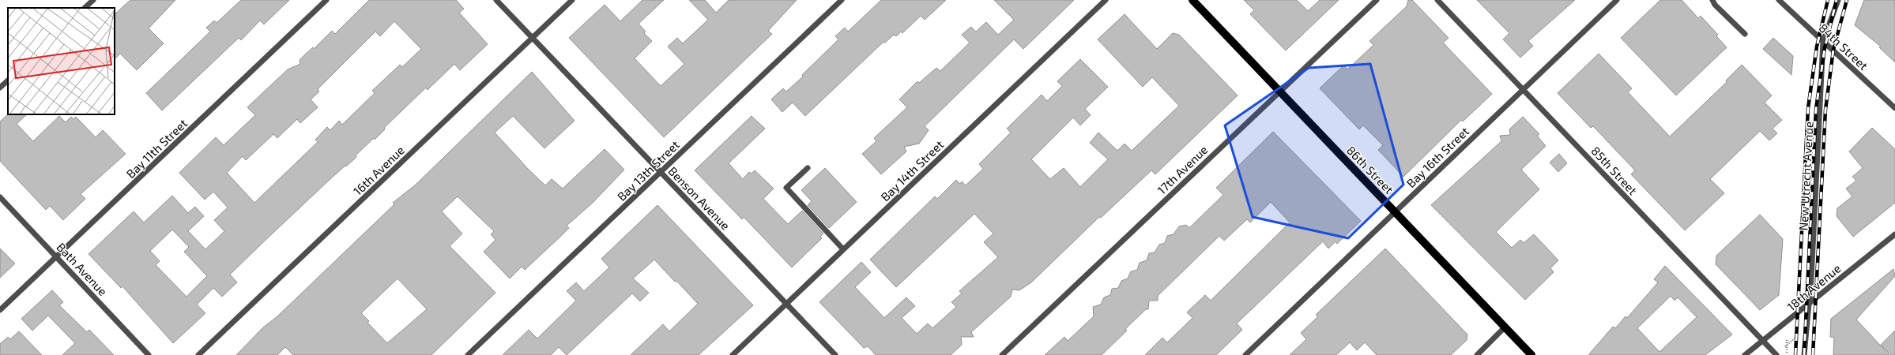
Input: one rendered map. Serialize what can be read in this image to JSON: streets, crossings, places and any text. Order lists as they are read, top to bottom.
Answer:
{
  "streets": {
    "main road": ["86th Street"],
    "street": [
      "84th Street",
      "Bay 11th Street",
      "Bay 16th Street",
      "17th Avenue",
      "16th Avenue",
      "Bay 13th Street",
      "Bay 14th Street",
      "85th Street",
      "New Utrecht Avenue",
      "Benson Avenue",
      "Bath Avenue",
      "18th Avenue"
    ]
  },
  "crossings": [
    ["84th Street", "New Utrecht Avenue"],
    ["Bay 11th Street", "Bath Avenue"],
    ["Bay 16th Street", "86th Street"],
    ["Bay 16th Street", "85th Street"],
    ["17th Avenue", "86th Street"],
    ["16th Avenue", "Benson Avenue"],
    ["Bay 13th Street", "Benson Avenue"],
    ["Bay 14th Street", "Benson Avenue"],
    ["85th Street", "18th Avenue"],
    ["New Utrecht Avenue", "18th Avenue"]
  ]
}
